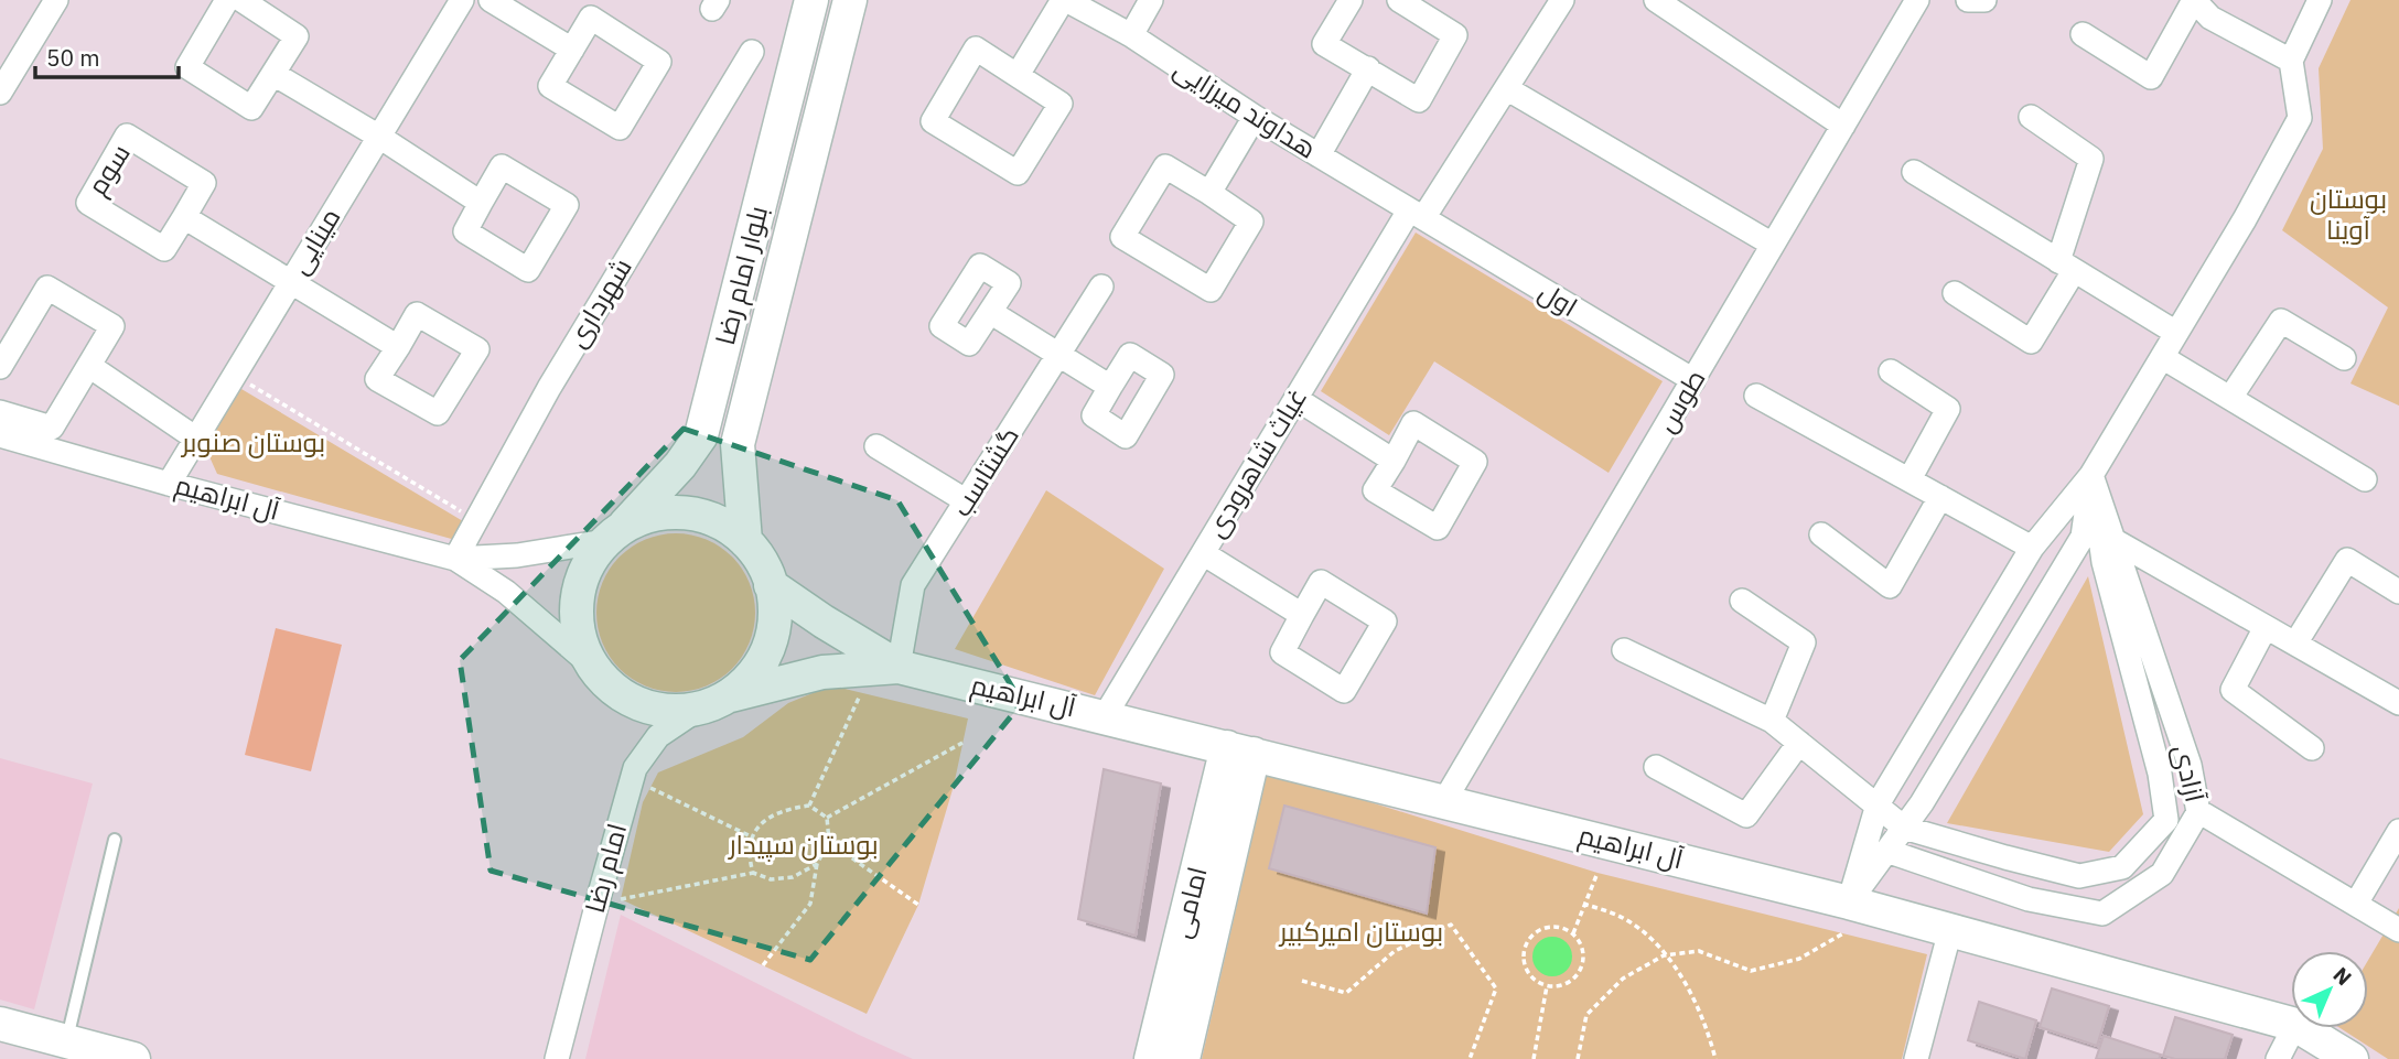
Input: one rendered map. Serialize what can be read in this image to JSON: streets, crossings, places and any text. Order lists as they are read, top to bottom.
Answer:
{
  "streets": {
    "main road": ["بلوار امام رضا", "آل ابراهیم", "امامی"],
    "street": [
      "هداوند میرزایی",
      "سوم",
      "مینایی",
      "اول",
      "شهرداری",
      "طوس",
      "غیاث شاهرودی",
      "گشتاسب",
      "آزادی",
      "امام رضا"
    ]
  },
  "crossings": [
    ["هداوند میرزایی", "اول"],
    ["هداوند میرزایی", "غیاث شاهرودی"],
    ["مینایی", "آل ابراهیم"],
    ["بلوار امام رضا", "امام رضا"],
    ["اول", "طوس"],
    ["اول", "غیاث شاهرودی"],
    ["شهرداری", "آل ابراهیم"],
    ["طوس", "آل ابراهیم"],
    ["غیاث شاهرودی", "آل ابراهیم"],
    ["گشتاسب", "آل ابراهیم"],
    ["آل ابراهیم", "امامی"]
  ],
  "parks": [
    "بوستان آوینا",
    "بوستان صنوبر",
    "بوستان سپیدار",
    "بوستان امیرکبیر"
  ],
  "scale_bar": "50 m",
  "north": "top right"
}
